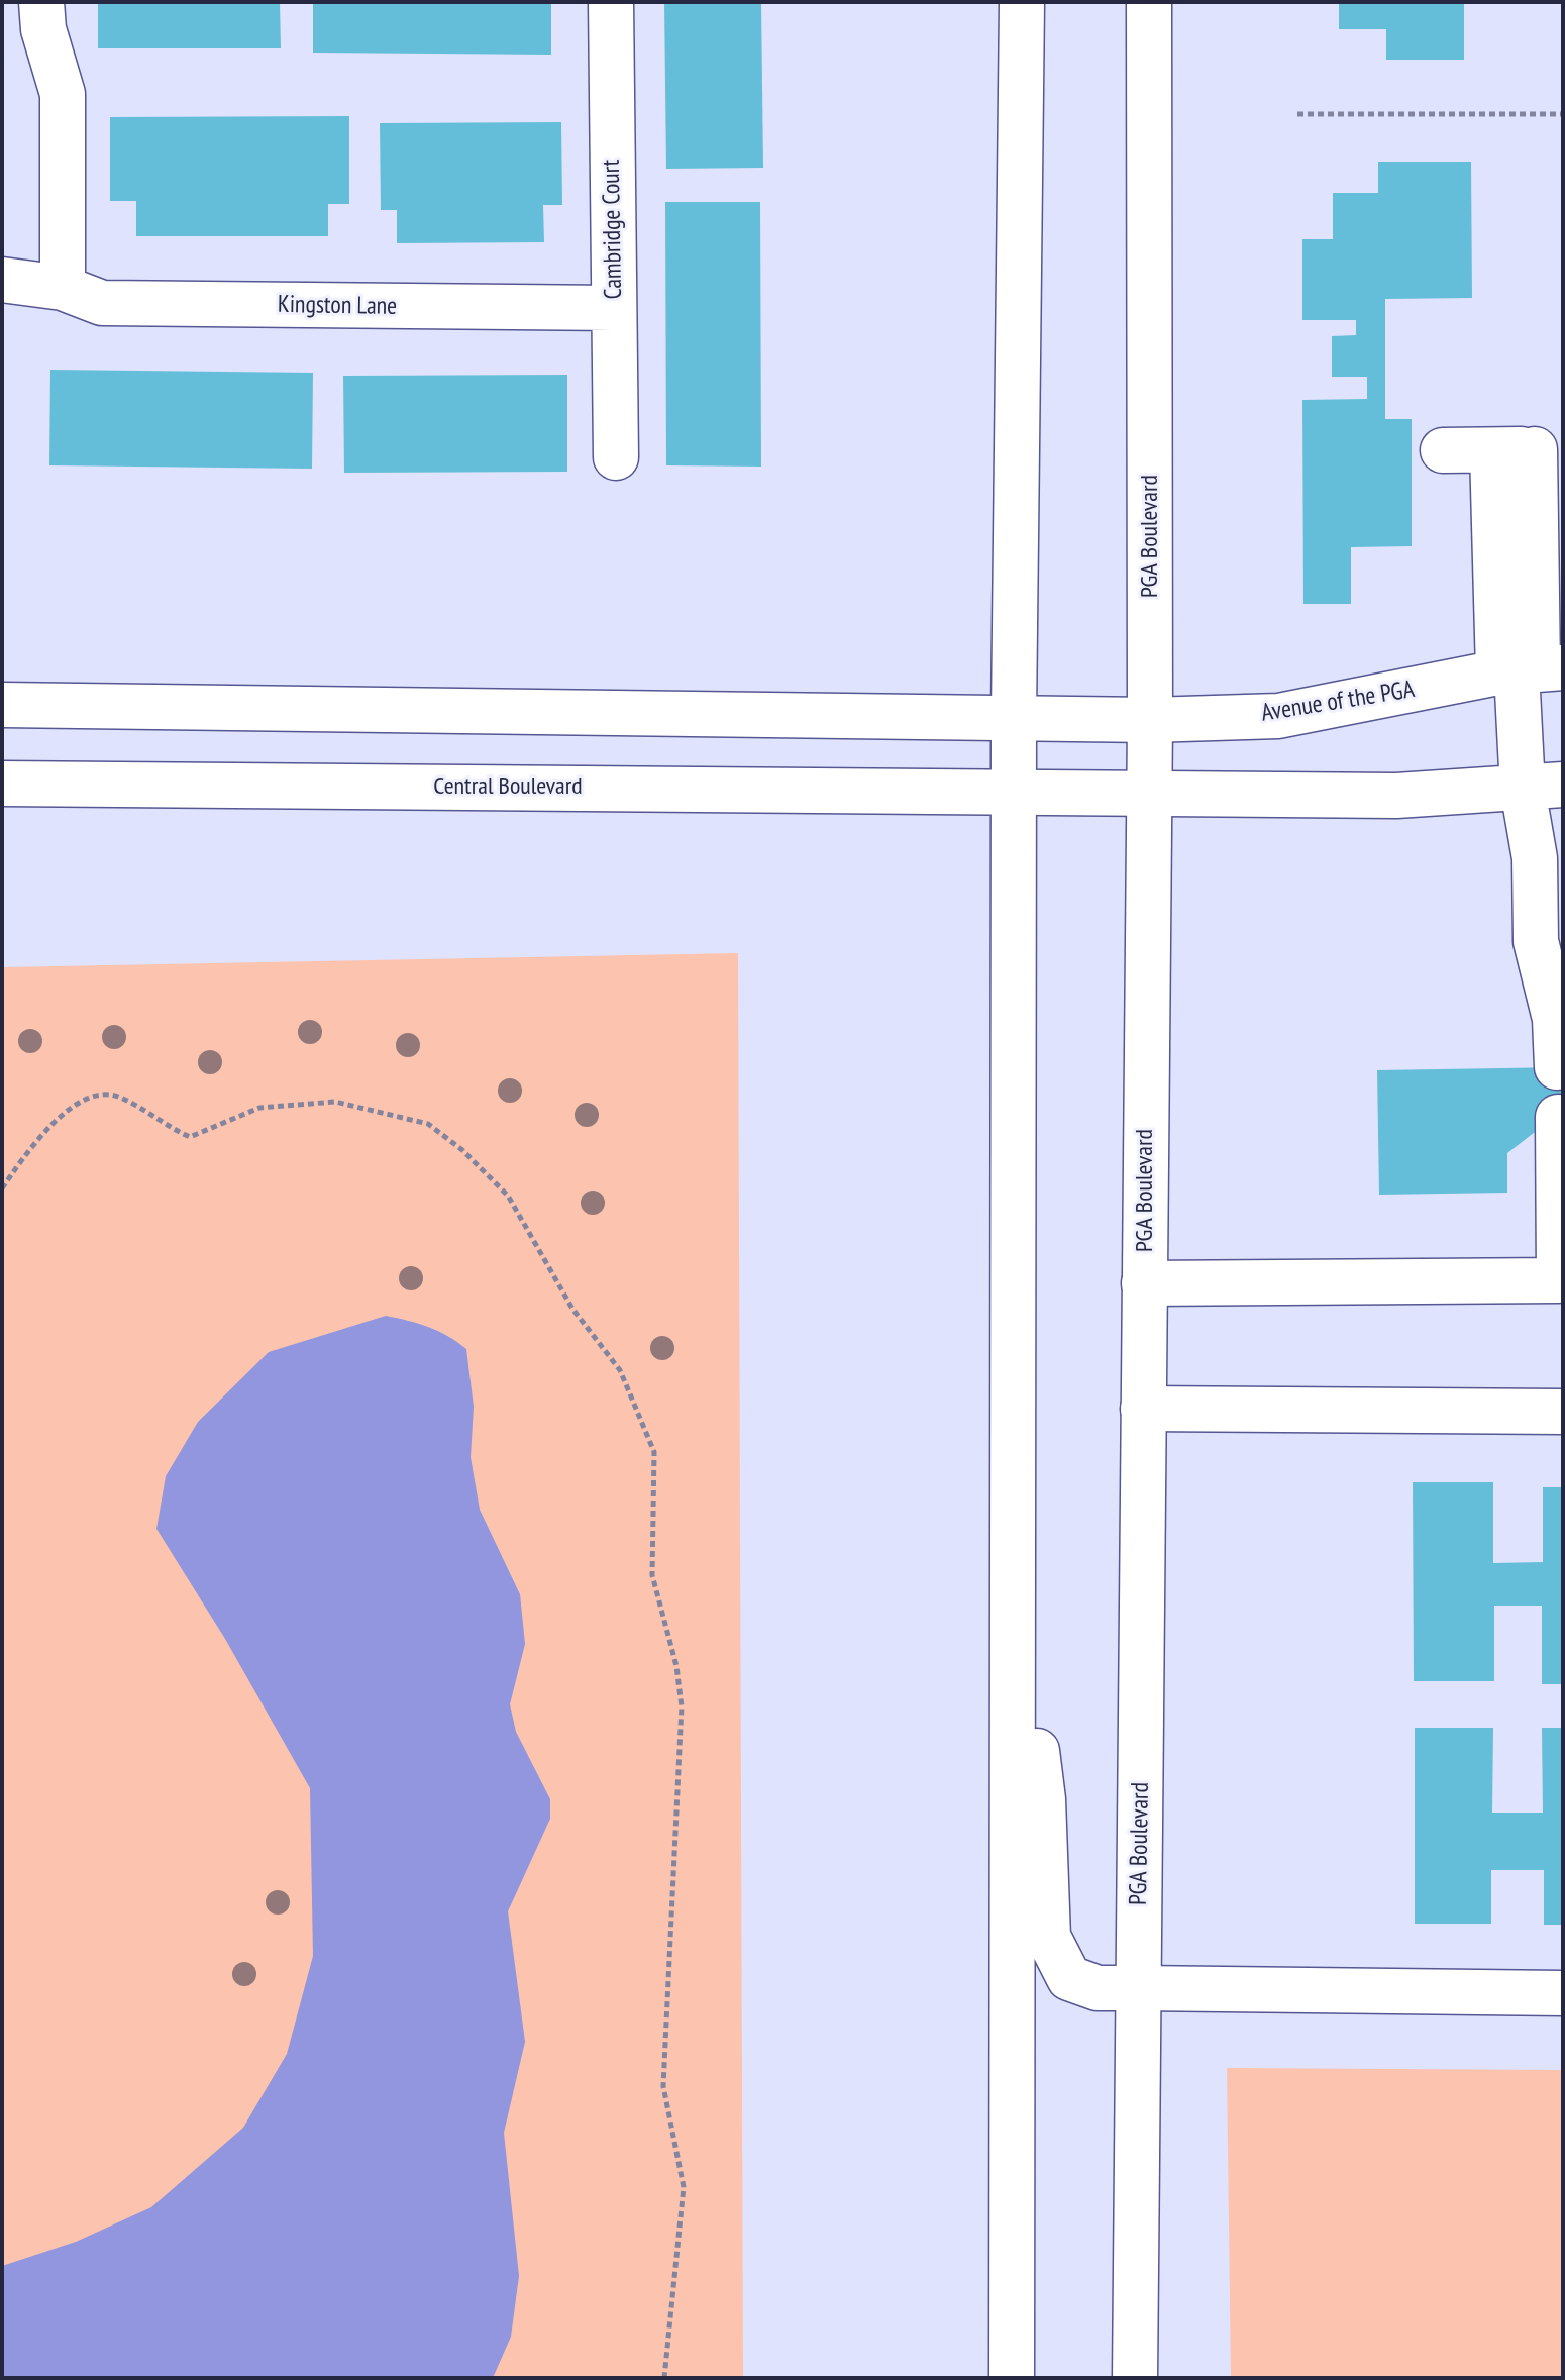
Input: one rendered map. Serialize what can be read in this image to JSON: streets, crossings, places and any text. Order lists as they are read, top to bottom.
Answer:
{
  "streets": {
    "main road": [
      "Cambridge Court",
      "Kingston Lane",
      "PGA Boulevard",
      "Avenue of the PGA",
      "Central Boulevard"
    ]
  },
  "crossings": [
    ["Cambridge Court", "Kingston Lane"],
    ["PGA Boulevard", "Avenue of the PGA"]
  ]
}
